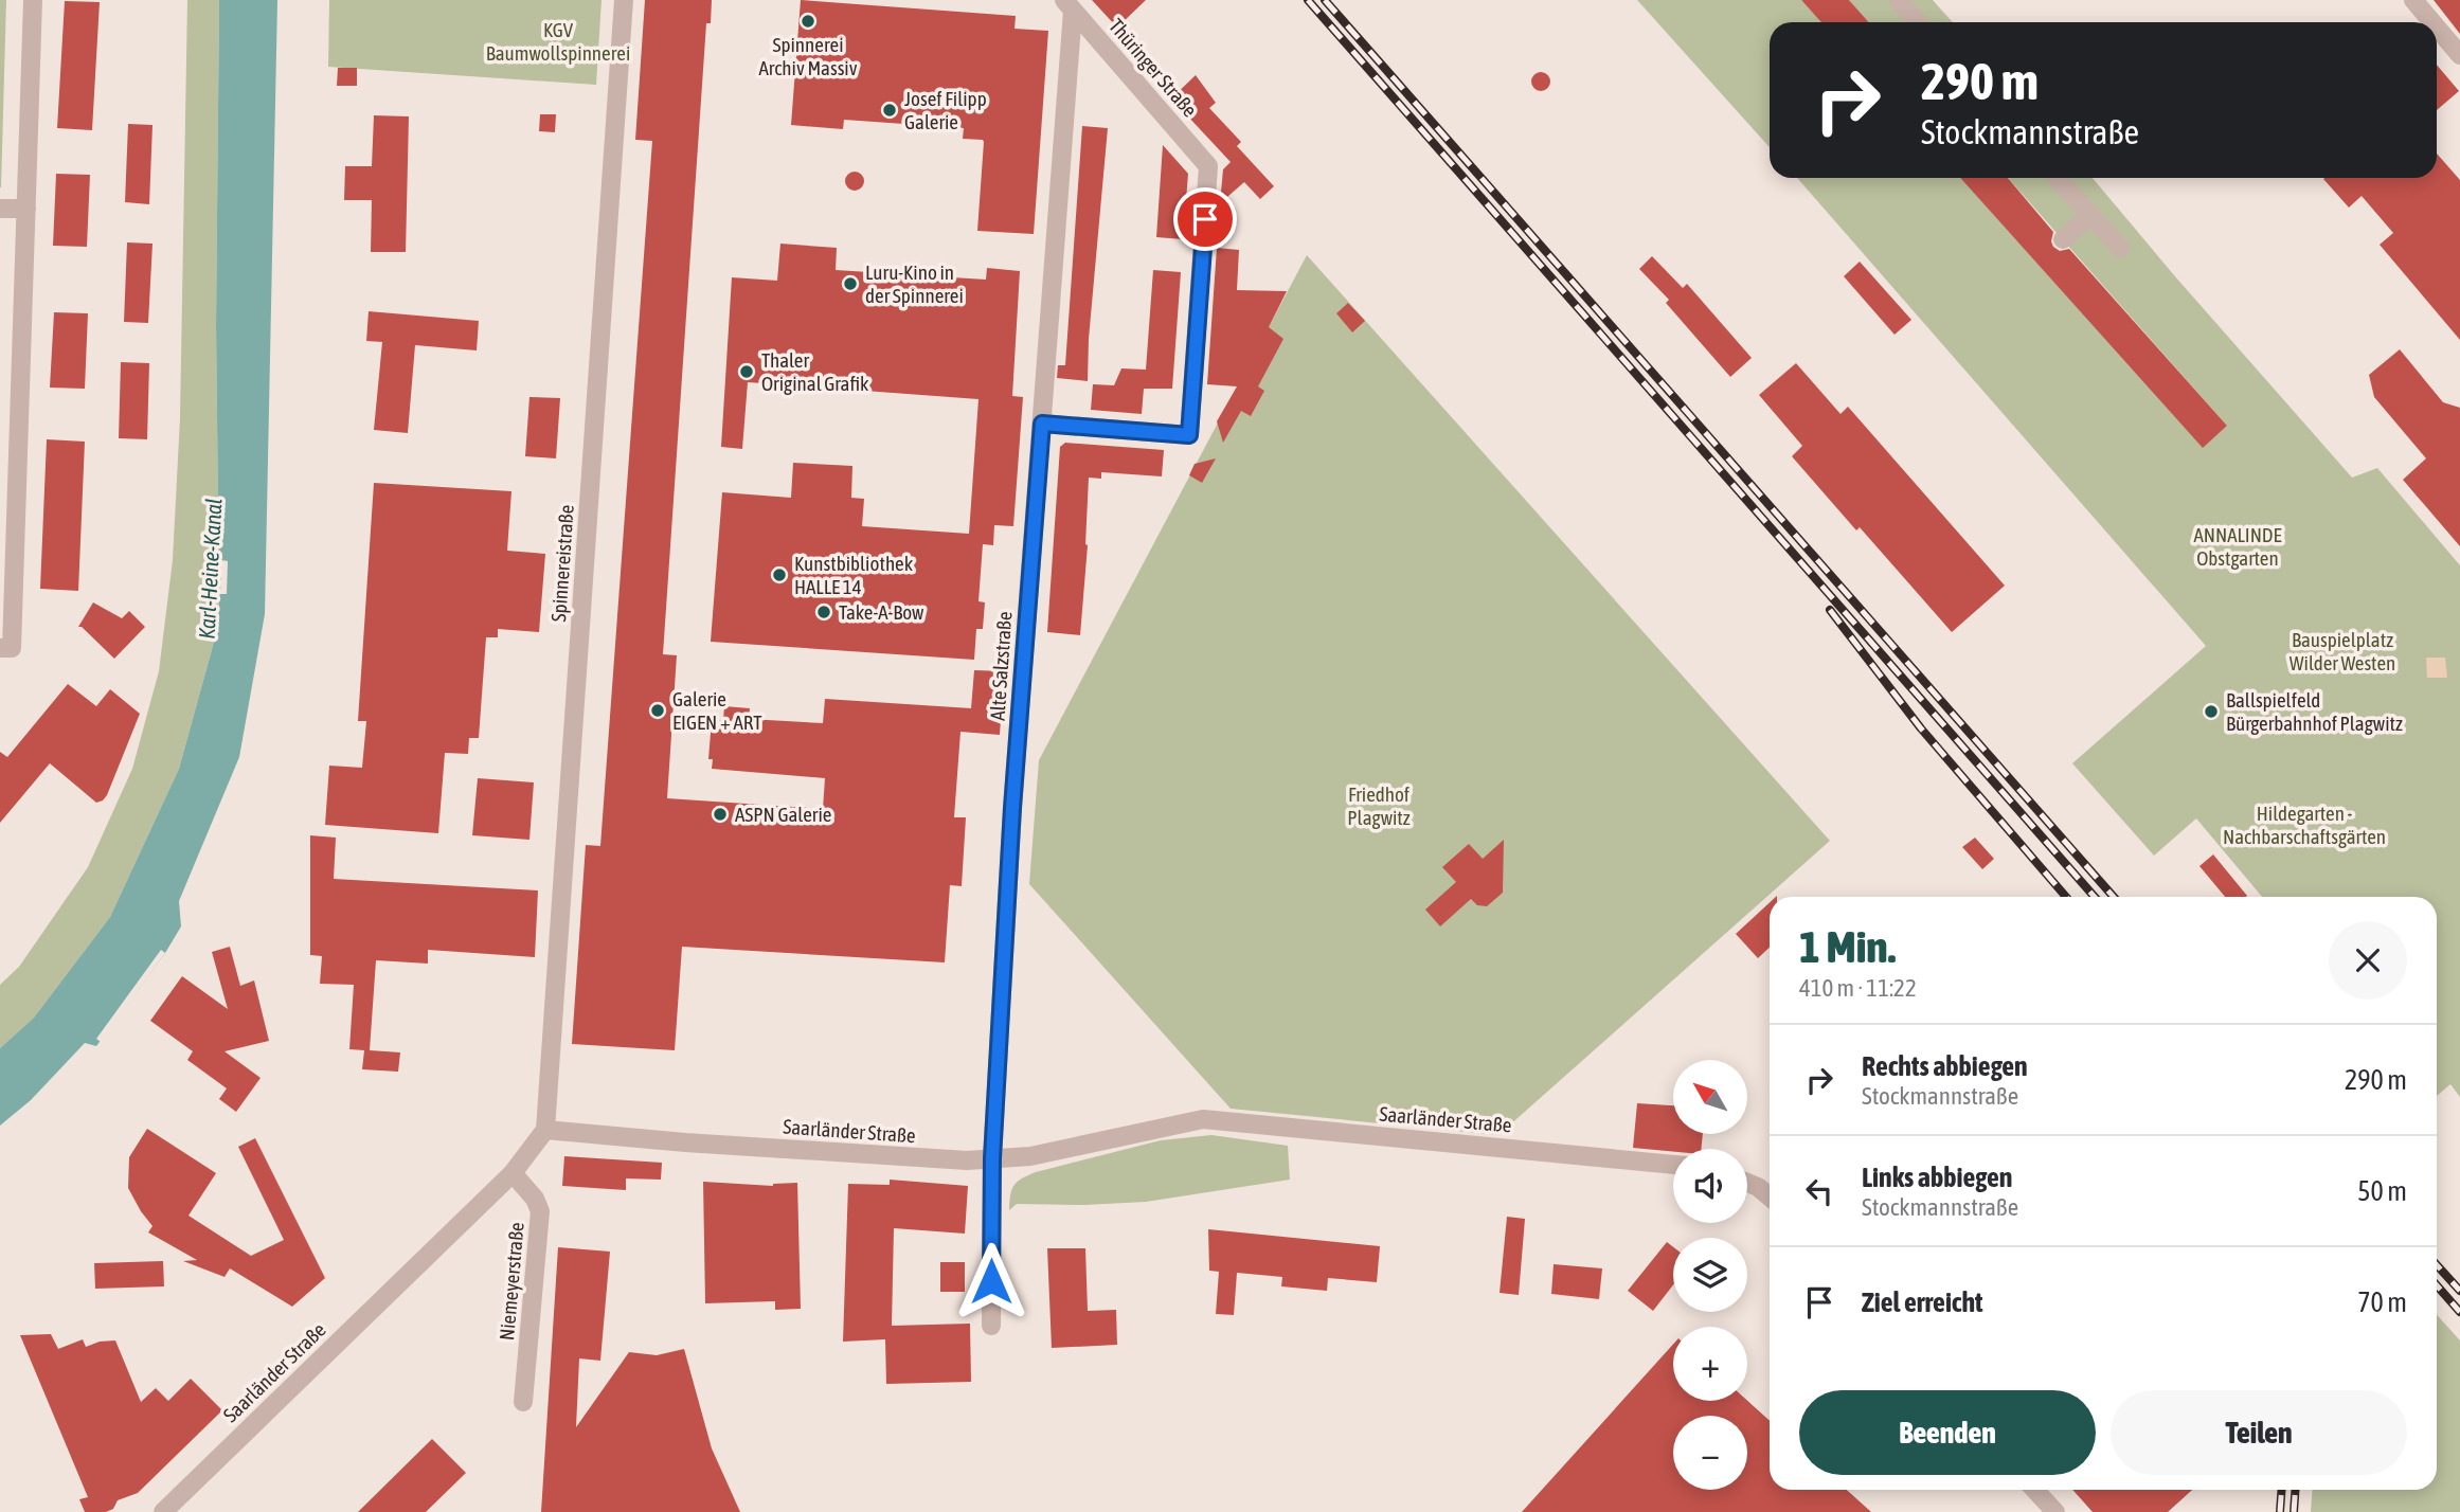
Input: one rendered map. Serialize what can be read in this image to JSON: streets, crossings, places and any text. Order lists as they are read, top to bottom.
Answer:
{
  "streets": {
    "street": [
      "Thüringer Straße",
      "Spinnereistraße",
      "Alte Salzstraße",
      "Saarländer Straße",
      "Niemeyerstraße"
    ]
  },
  "crossings": [
    ["Thüringer Straße", "Alte Salzstraße"],
    ["Spinnereistraße", "Saarländer Straße"],
    ["Alte Salzstraße", "Saarländer Straße"],
    ["Saarländer Straße", "Niemeyerstraße"]
  ],
  "water": ["Karl-Heine-Kanal"],
  "parks": [
    "KGV Baumwollspinnerei",
    "ANNALINDE Obstgarten",
    "Bauspielplatz Wilder Westen",
    "Friedhof Plagwitz",
    "Hildegarten - Nachbarschaftsgärten"
  ],
  "places": [
    "Spinnerei Archiv Massiv",
    "Josef Filipp Galerie",
    "Luru-Kino in der Spinnerei",
    "Thaler Original Grafik",
    "Kunstbibliothek HALLE 14",
    "Take-A-Bow",
    "Galerie EIGEN + ART",
    "Ballspielfeld Bürgerbahnhof Plagwitz",
    "ASPN Galerie"
  ],
  "north": "top left",
  "page": {
    "turn": ["290 m", "Stockmannstraße"],
    "heading": ["1 Min.", "410 m · 11:22"],
    "list": [
      {
        "name": "Rechts abbiegen",
        "note": "Stockmannstraße",
        "value": "290 m"
      },
      {
        "name": "Links abbiegen",
        "note": "Stockmannstraße",
        "value": "50 m"
      },
      {
        "name": "Ziel erreicht",
        "value": "70 m"
      }
    ],
    "map_buttons": ["+", "−"],
    "buttons": ["Beenden", "Teilen"]
  }
}
